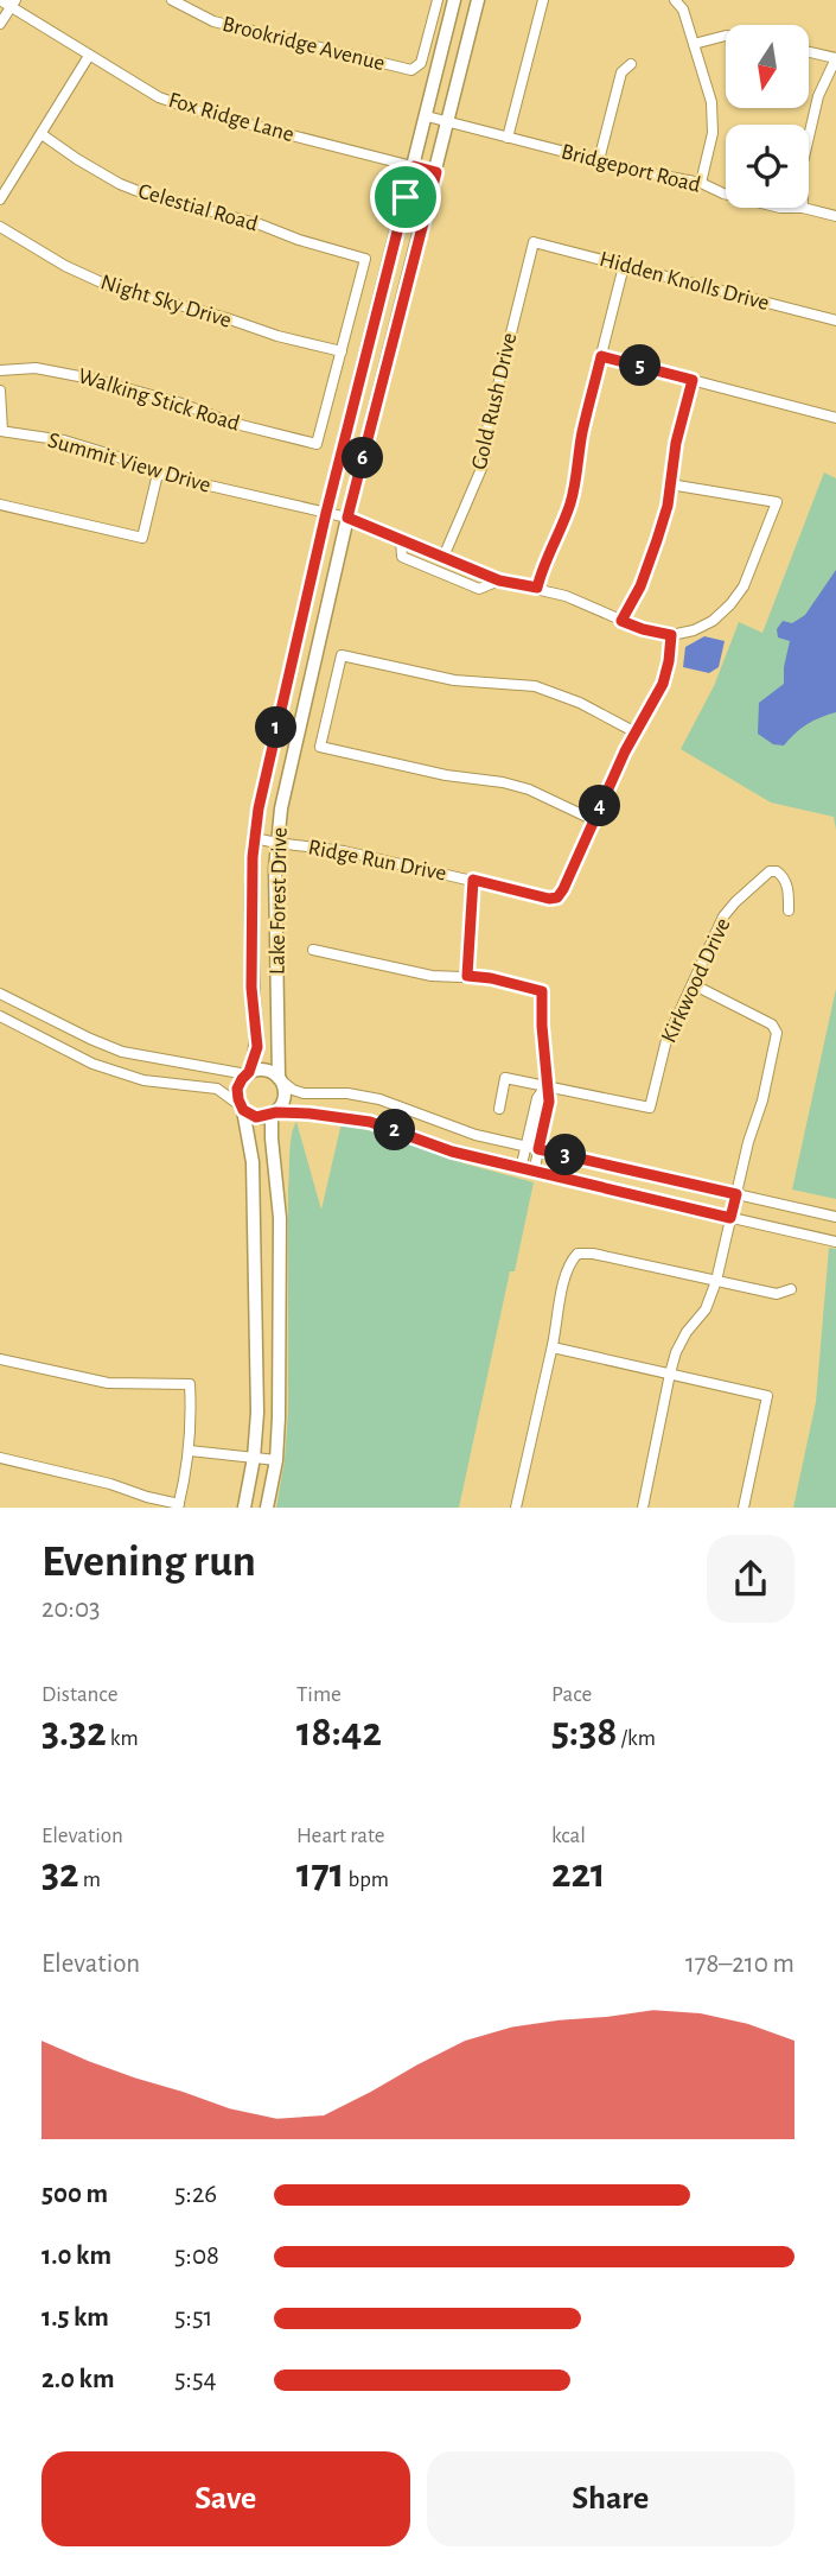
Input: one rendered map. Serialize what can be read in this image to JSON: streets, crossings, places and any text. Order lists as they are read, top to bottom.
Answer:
{
  "streets": {
    "main road": ["Lake Forest Drive"],
    "street": [
      "Brookridge Avenue",
      "Fox Ridge Lane",
      "Bridgeport Road",
      "Celestial Road",
      "Hidden Knolls Drive",
      "Night Sky Drive",
      "Walking Stick Road",
      "Gold Rush Drive",
      "Summit View Drive",
      "Ridge Run Drive",
      "Kirkwood Drive"
    ]
  },
  "crossings": [
    ["Fox Ridge Lane", "Lake Forest Drive"],
    ["Bridgeport Road", "Lake Forest Drive"],
    ["Celestial Road", "Night Sky Drive"],
    ["Celestial Road", "Walking Stick Road"],
    ["Hidden Knolls Drive", "Gold Rush Drive"],
    ["Night Sky Drive", "Walking Stick Road"],
    ["Gold Rush Drive", "Summit View Drive"],
    ["Summit View Drive", "Lake Forest Drive"],
    ["Ridge Run Drive", "Lake Forest Drive"]
  ],
  "north": "bottom",
  "page": {
    "pins": [
      "5",
      "6",
      "1",
      "4",
      "2",
      "3"
    ],
    "heading": ["Evening run", "20:03"],
    "stats": [
      ["Distance", "3.32 km"],
      ["Time", "18:42"],
      ["Pace", "5:38 /km"],
      ["Elevation", "32 m"],
      ["Heart rate", "171 bpm"],
      ["kcal", "221"]
    ],
    "chart": ["Elevation", "178–210 m"],
    "list": [
      {
        "name": "500 m",
        "note": "5:26"
      },
      {
        "name": "1.0 km",
        "note": "5:08"
      },
      {
        "name": "1.5 km",
        "note": "5:51"
      },
      {
        "name": "2.0 km",
        "note": "5:54"
      }
    ],
    "buttons": ["Save", "Share"]
  }
}
